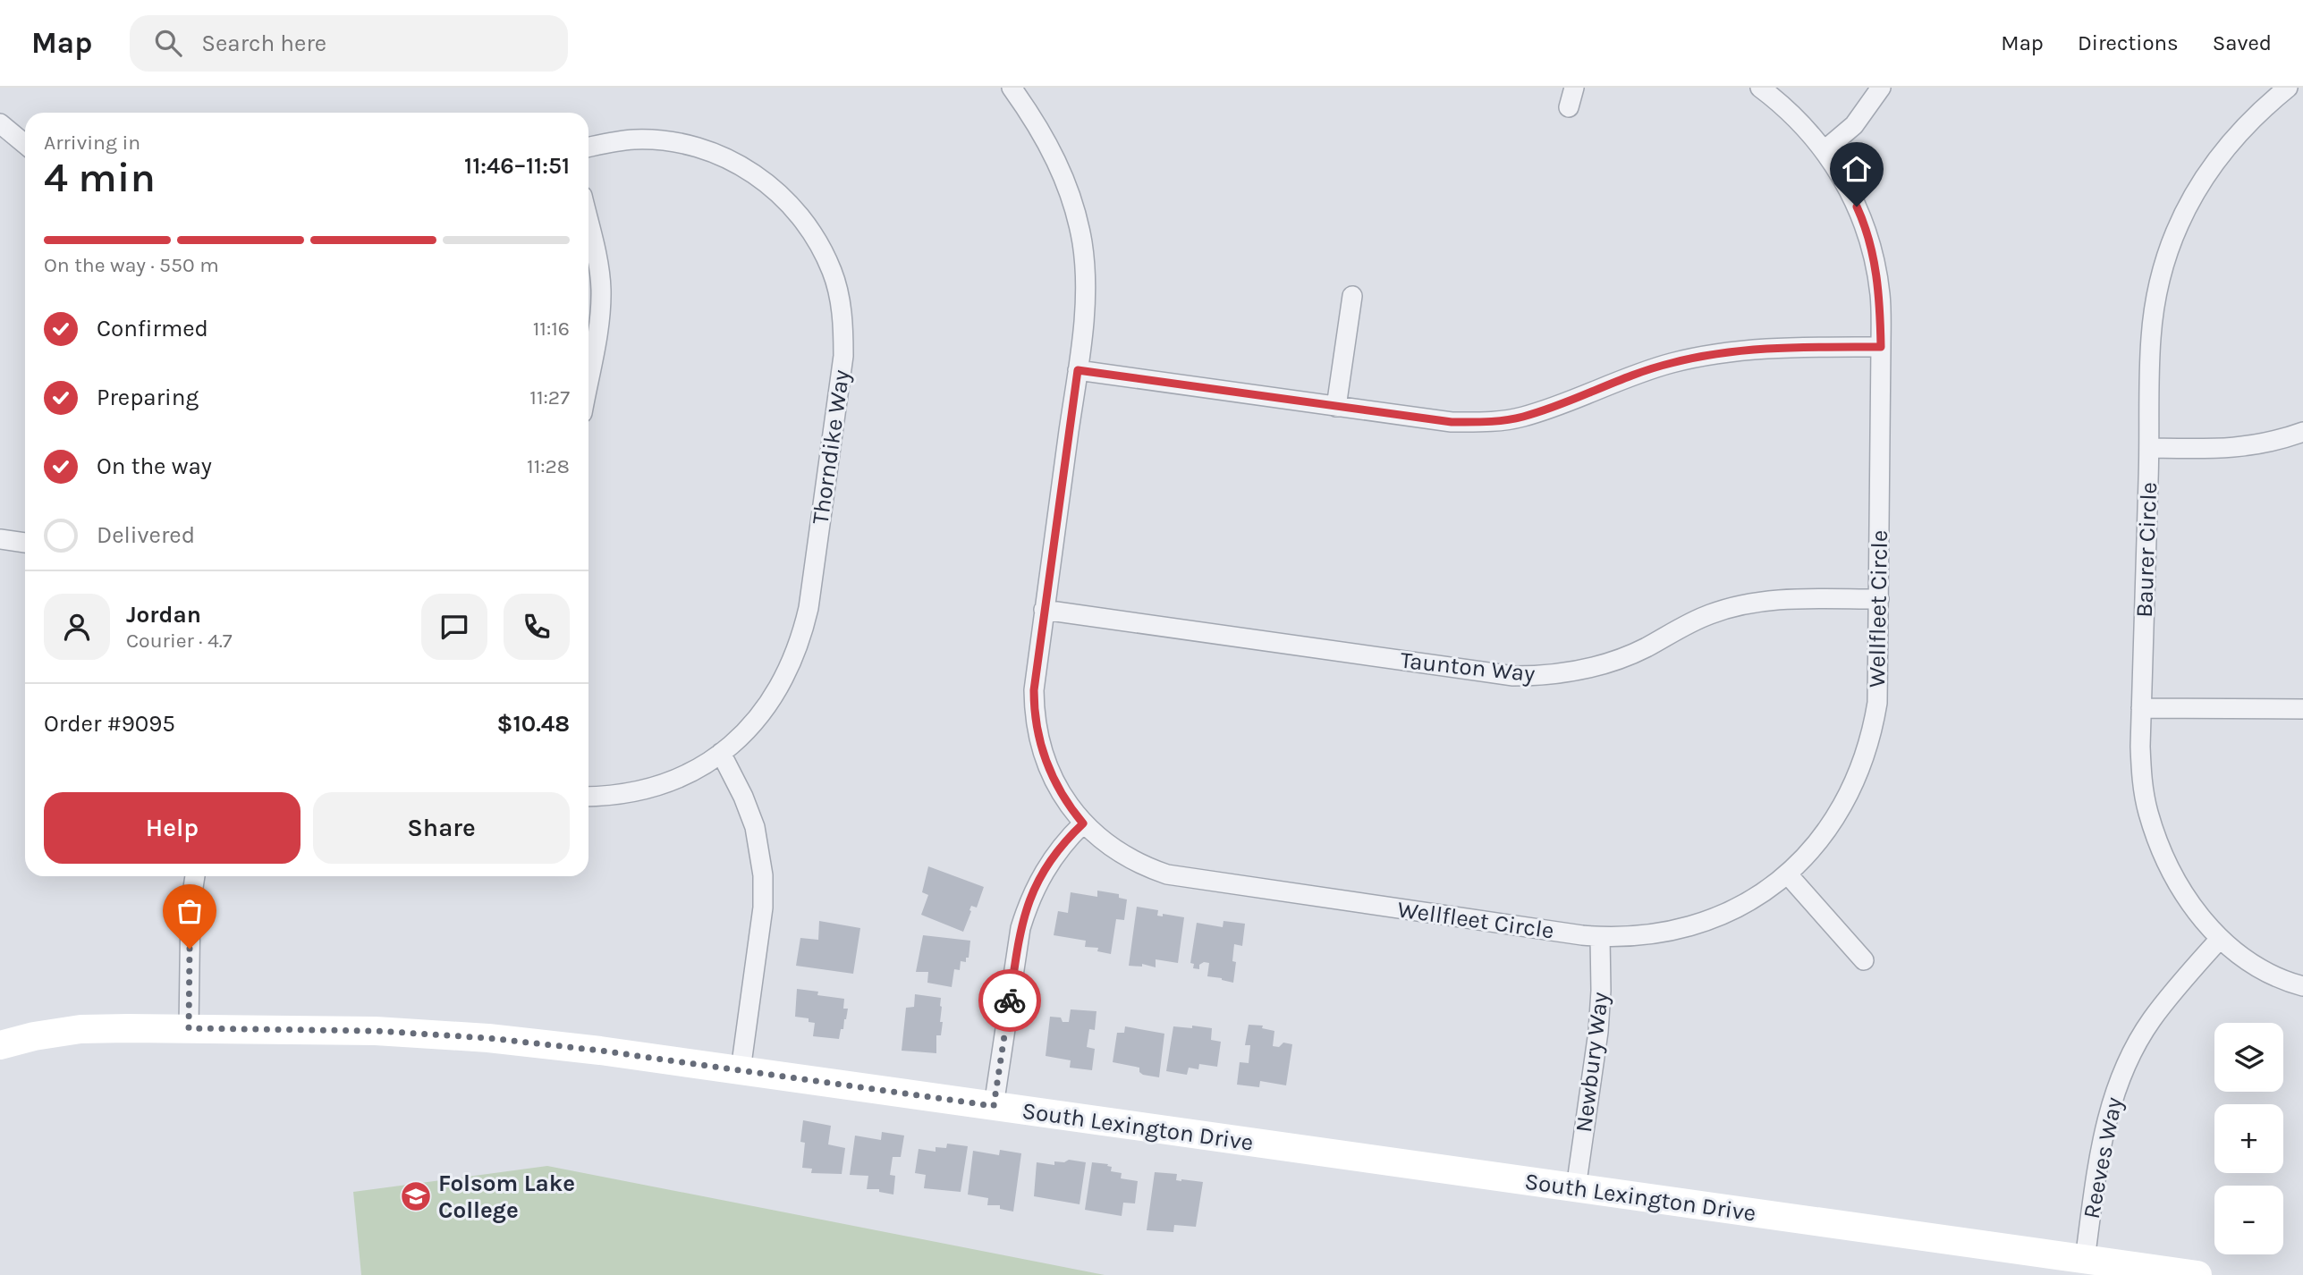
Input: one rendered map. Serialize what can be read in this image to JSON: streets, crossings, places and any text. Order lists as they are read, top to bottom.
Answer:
{
  "streets": {
    "street": [
      "Thorndike Way",
      "Baurer Circle",
      "Wellfleet Circle",
      "Taunton Way",
      "Newbury Way",
      "South Lexington Drive",
      "Reeves Way"
    ]
  },
  "crossings": [
    ["Baurer Circle", "Reeves Way"],
    ["Wellfleet Circle", "Taunton Way"],
    ["Wellfleet Circle", "Newbury Way"],
    ["Newbury Way", "South Lexington Drive"],
    ["South Lexington Drive", "Reeves Way"]
  ],
  "places": {
    "school or university": ["Folsom Lake College"]
  },
  "page": {
    "header": "Map",
    "search": "Search here",
    "nav": ["Map", "Directions", "Saved"],
    "heading": ["4 min", "Arriving in", "11:46–11:51"],
    "panel": [
      "Jordan",
      "Courier · 4.7",
      "Order #9095",
      "$10.48"
    ],
    "bar": "On the way · 550 m",
    "list": [
      ["Confirmed", "11:16"],
      ["Preparing", "11:27"],
      ["On the way", "11:28"],
      "Delivered"
    ],
    "buttons": ["Help", "Share"],
    "map_buttons": ["+", "−"]
  }
}
